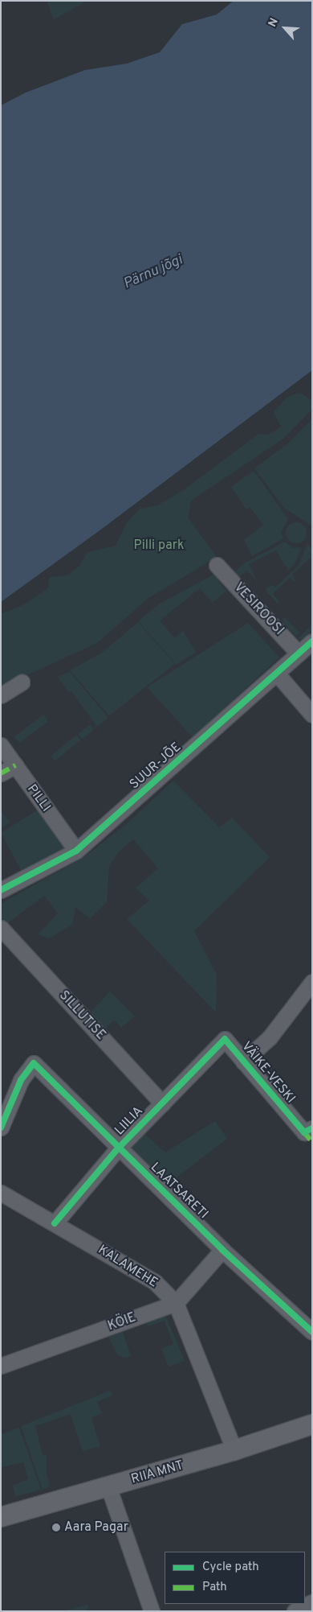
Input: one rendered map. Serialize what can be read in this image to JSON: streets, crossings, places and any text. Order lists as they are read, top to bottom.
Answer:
{
  "streets": {
    "main road": ["RIIA MNT"],
    "street": [
      "VESIROOSI",
      "SUUR-JÕE",
      "PILLI",
      "SILLUTISE",
      "VÄIKE-VESKI",
      "LIILIA",
      "LAATSARETI",
      "KALAMEHE",
      "KÖIE"
    ]
  },
  "crossings": [
    ["VESIROOSI", "SUUR-JÕE"],
    ["SUUR-JÕE", "PILLI"],
    ["SILLUTISE", "LIILIA"],
    ["VÄIKE-VESKI", "LIILIA"],
    ["LIILIA", "LAATSARETI"],
    ["LIILIA", "KALAMEHE"],
    ["LAATSARETI", "KÖIE"],
    ["KALAMEHE", "KÖIE"],
    ["KALAMEHE", "RIIA MNT"]
  ],
  "water": ["Pärnu jõgi"],
  "parks": ["Pilli park"],
  "places": ["Aara Pagar"],
  "legend": ["Cycle path", "Path"],
  "north": "top left"
}
